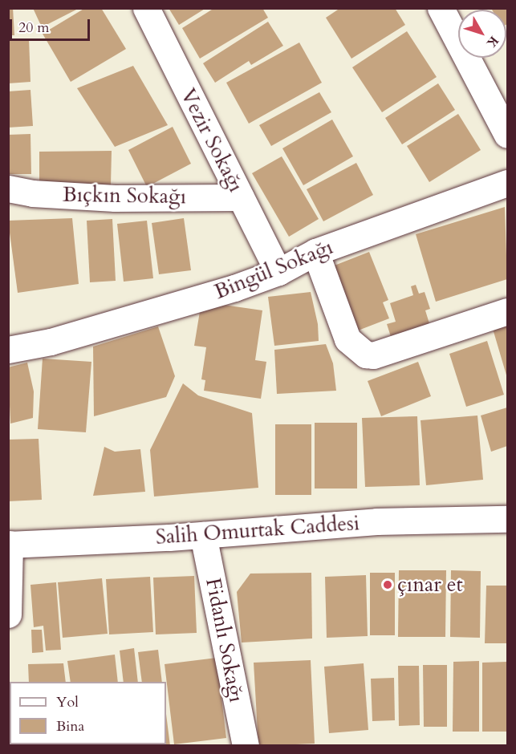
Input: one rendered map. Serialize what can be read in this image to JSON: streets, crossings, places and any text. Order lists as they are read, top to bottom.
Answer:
{
  "streets": {
    "street": [
      "Vezir Sokağı",
      "Bıçkın Sokağı",
      "Bingül Sokağı",
      "Salih Omurtak Caddesi",
      "Fidanlı Sokağı"
    ]
  },
  "crossings": [
    ["Vezir Sokağı", "Bıçkın Sokağı"],
    ["Vezir Sokağı", "Bingül Sokağı"],
    ["Salih Omurtak Caddesi", "Fidanlı Sokağı"]
  ],
  "places": ["çınar et"],
  "legend": ["Yol", "Bina"],
  "scale_bar": "20 m",
  "north": "bottom right"
}
